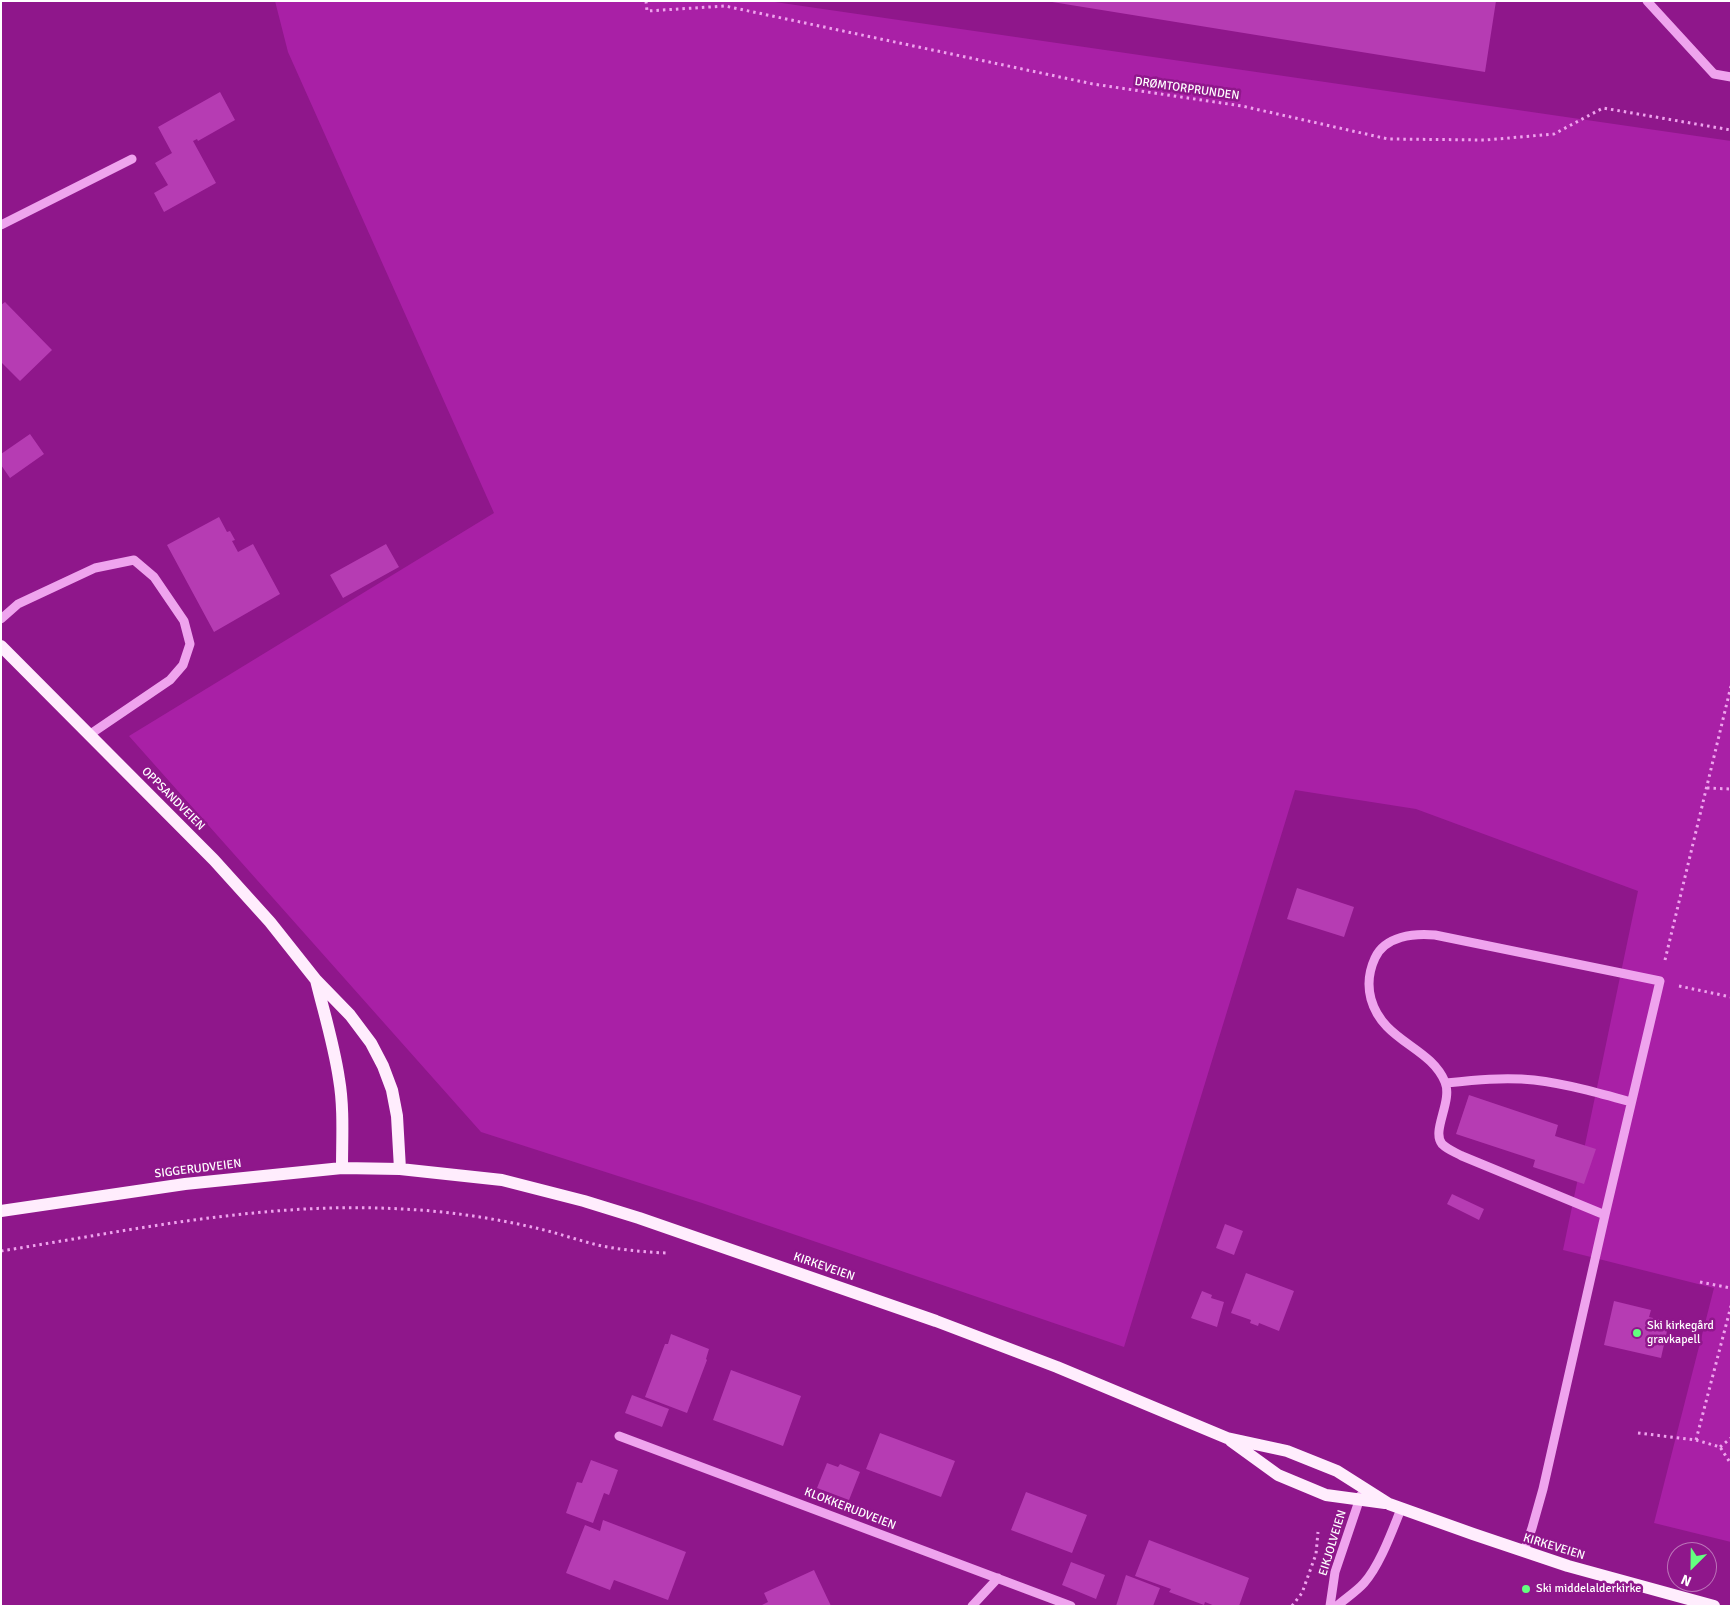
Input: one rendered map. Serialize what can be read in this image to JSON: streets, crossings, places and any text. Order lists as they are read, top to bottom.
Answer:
{
  "streets": {
    "main road": ["OPPSANDVEIEN", "SIGGERUDVEIEN", "KIRKEVEIEN"],
    "street": ["KLOKKERUDVEIEN", "EIKJOLVEIEN"],
    "path": ["DRØMTORPRUNDEN"]
  },
  "crossings": [
    ["OPPSANDVEIEN", "SIGGERUDVEIEN"],
    ["OPPSANDVEIEN", "KIRKEVEIEN"],
    ["SIGGERUDVEIEN", "KIRKEVEIEN"],
    ["KIRKEVEIEN", "EIKJOLVEIEN"]
  ],
  "places": ["Ski kirkegård gravkapell", "Ski middelalderkirke"],
  "north": "bottom left"
}
